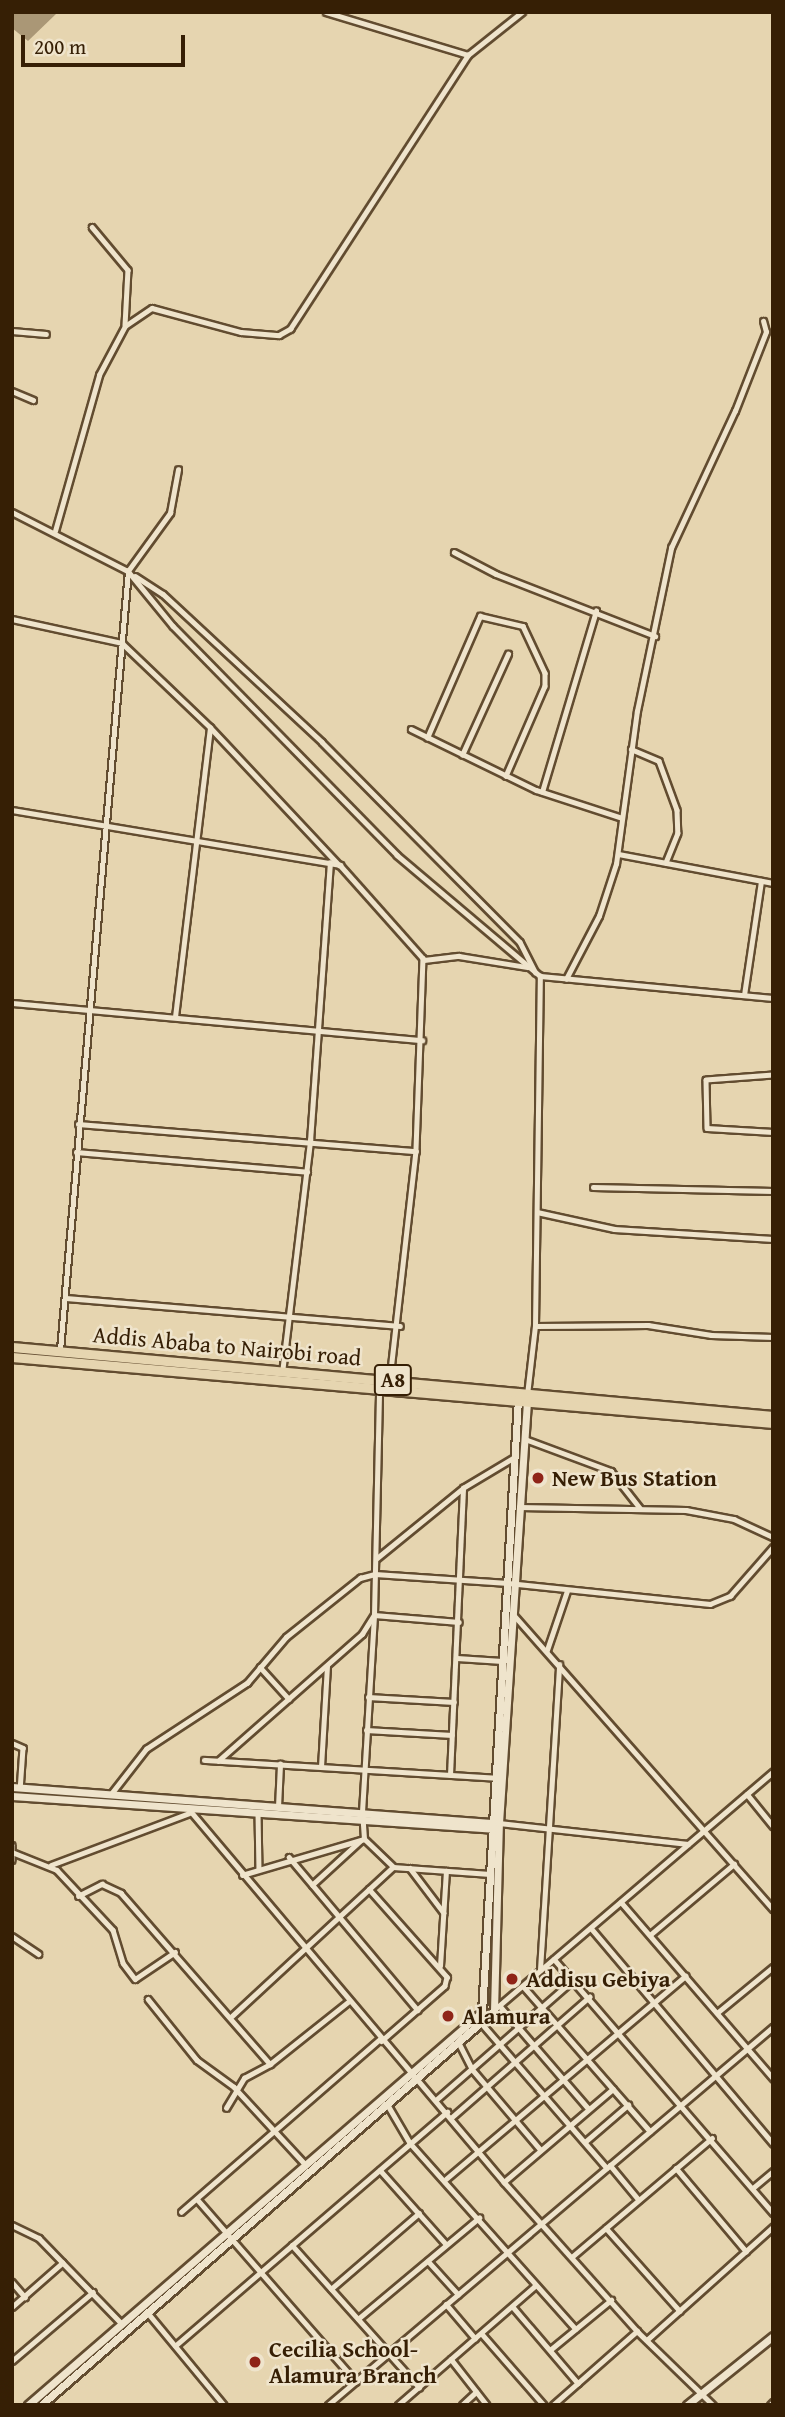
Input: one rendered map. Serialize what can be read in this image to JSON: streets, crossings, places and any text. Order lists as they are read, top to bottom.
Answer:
{
  "streets": {
    "highway": ["Addis Ababa to Nairobi road", "A8"]
  },
  "places": [
    "New Bus Station",
    "Addisu Gebiya",
    "Alamura",
    "Cecilia School- Alamura Branch"
  ],
  "scale_bar": "200 m"
}
